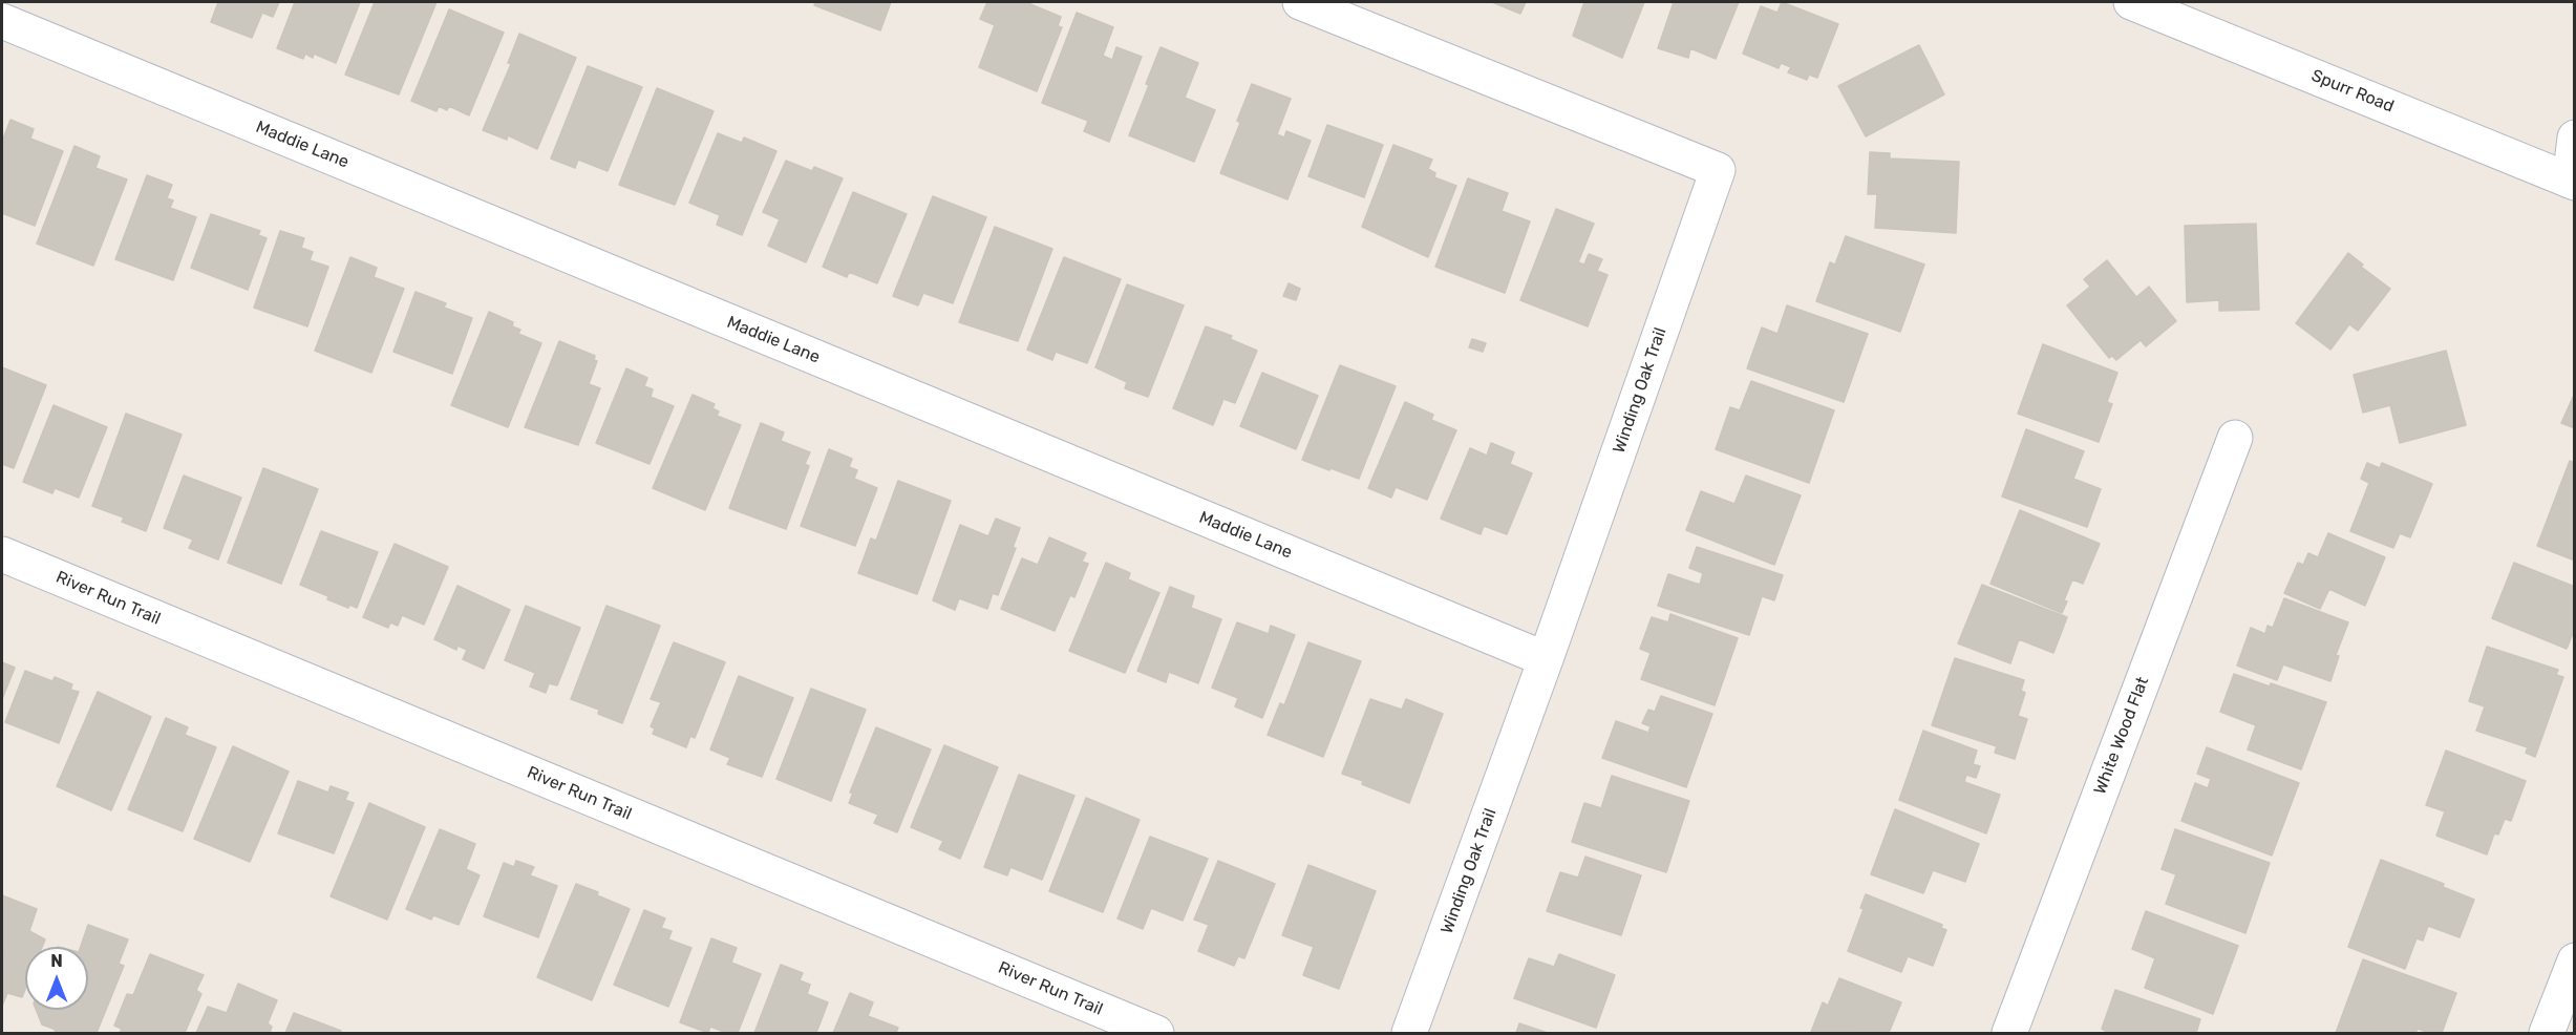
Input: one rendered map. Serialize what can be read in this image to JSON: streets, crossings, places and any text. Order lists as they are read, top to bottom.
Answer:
{
  "streets": {
    "street": [
      "Spurr Road",
      "Maddie Lane",
      "Winding Oak Trail",
      "River Run Trail",
      "White Wood Flat"
    ]
  },
  "crossings": [
    ["Maddie Lane", "Winding Oak Trail"]
  ],
  "north": "top"
}
